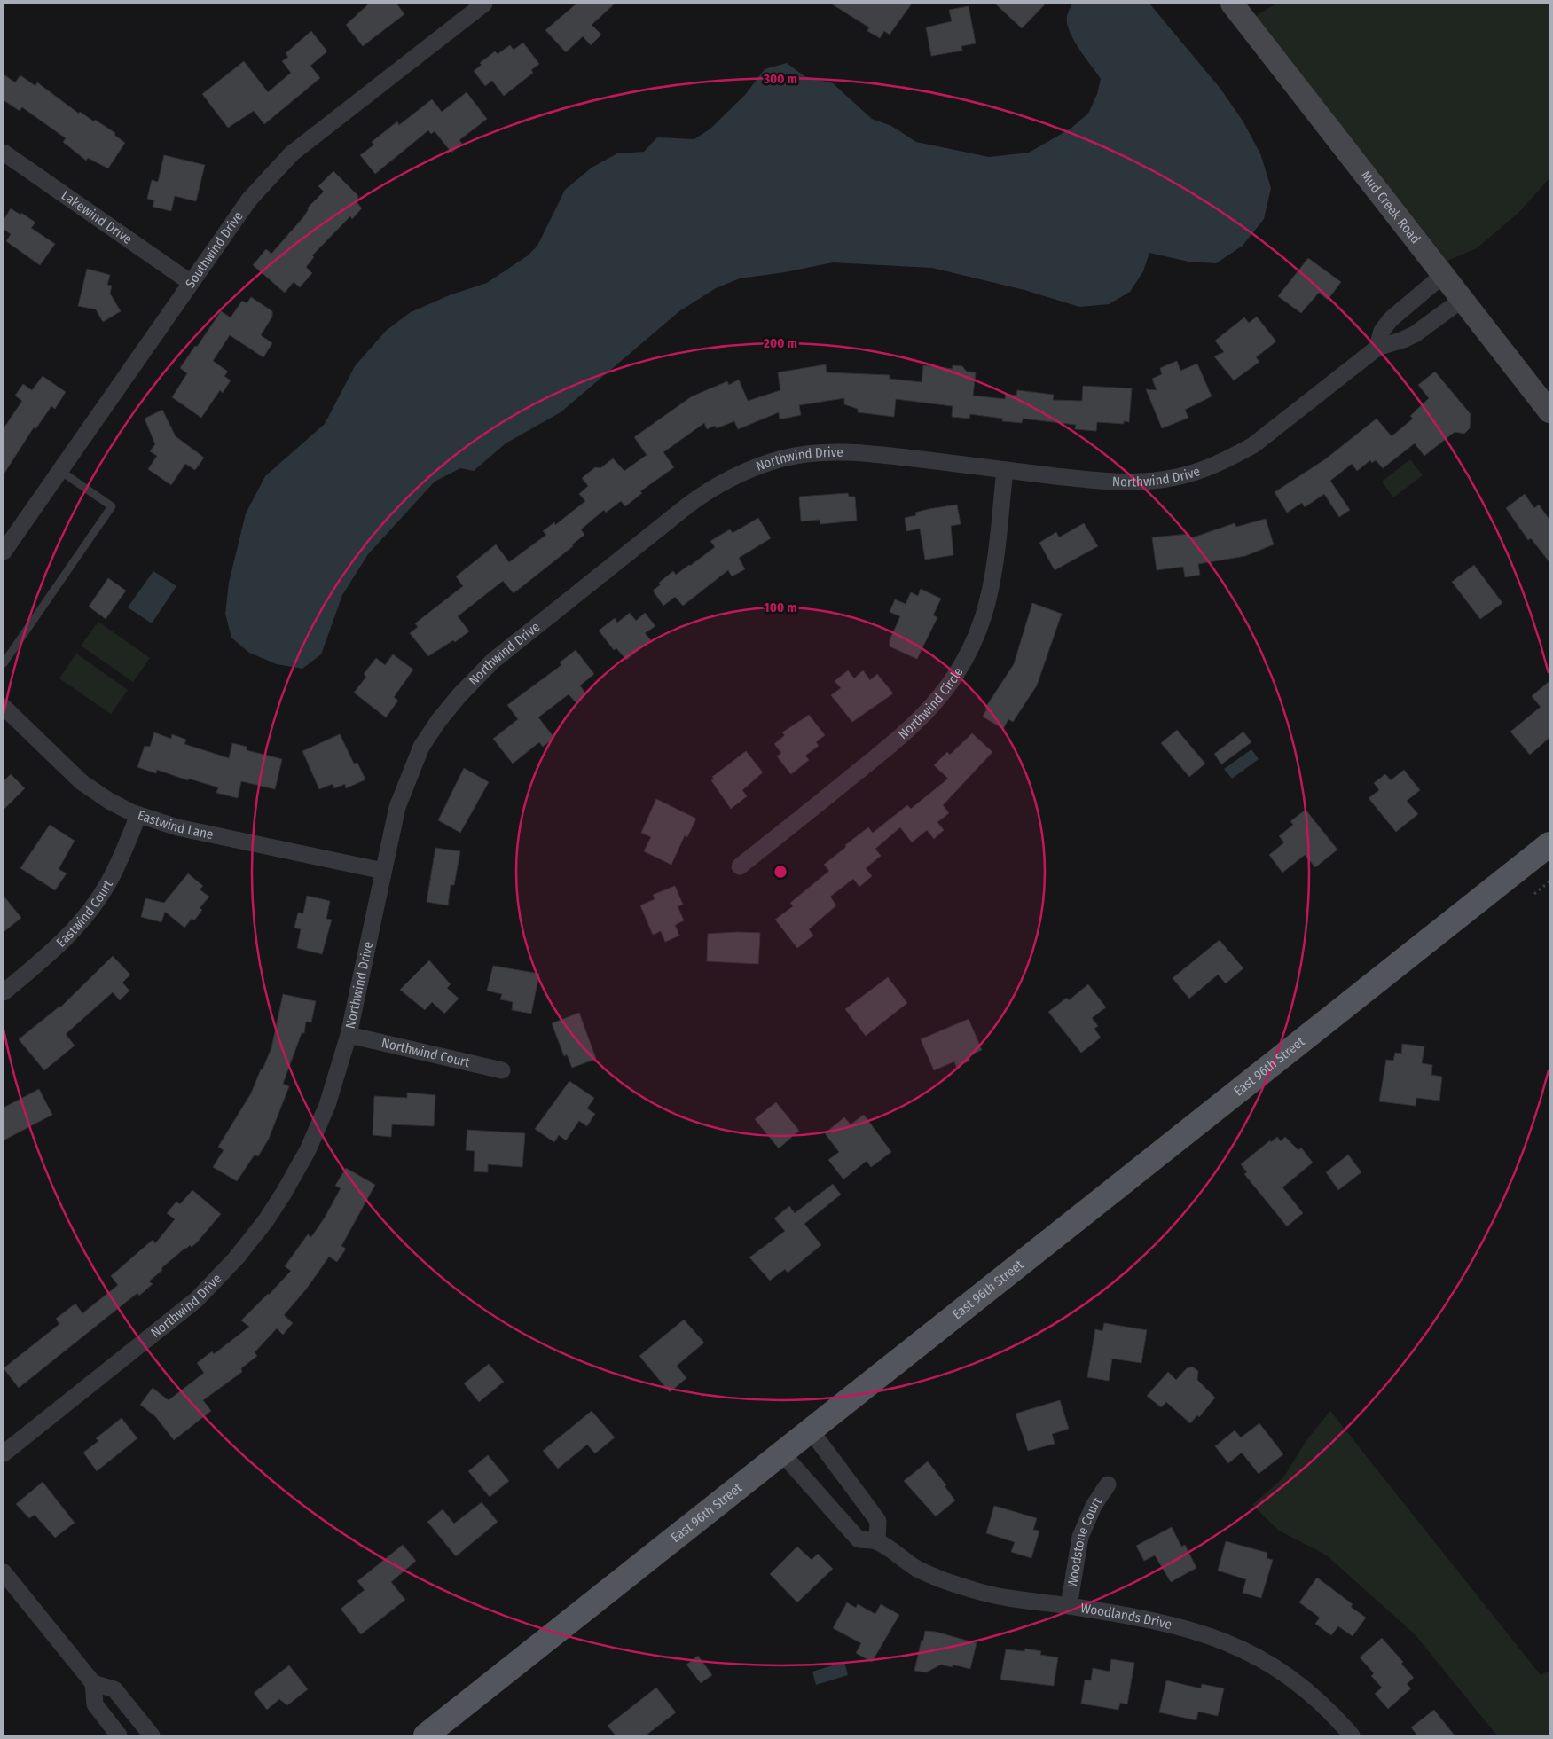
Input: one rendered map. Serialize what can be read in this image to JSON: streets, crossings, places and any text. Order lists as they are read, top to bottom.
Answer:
{
  "streets": {
    "main road": ["East 96th Street"],
    "street": [
      "Mud Creek Road",
      "Lakewind Drive",
      "Southwind Drive",
      "Northwind Drive",
      "Northwind Circle",
      "Eastwind Lane",
      "Eastwind Court",
      "Northwind Court",
      "Woodstone Court",
      "Woodlands Drive"
    ]
  },
  "crossings": [
    ["Mud Creek Road", "Northwind Drive"],
    ["Lakewind Drive", "Southwind Drive"],
    ["Northwind Drive", "Northwind Circle"],
    ["Northwind Drive", "Eastwind Lane"],
    ["Northwind Drive", "Northwind Court"],
    ["Eastwind Lane", "Eastwind Court"],
    ["East 96th Street", "Woodlands Drive"],
    ["Woodstone Court", "Woodlands Drive"]
  ],
  "rings": ["300 m", "200 m", "100 m"]
}
